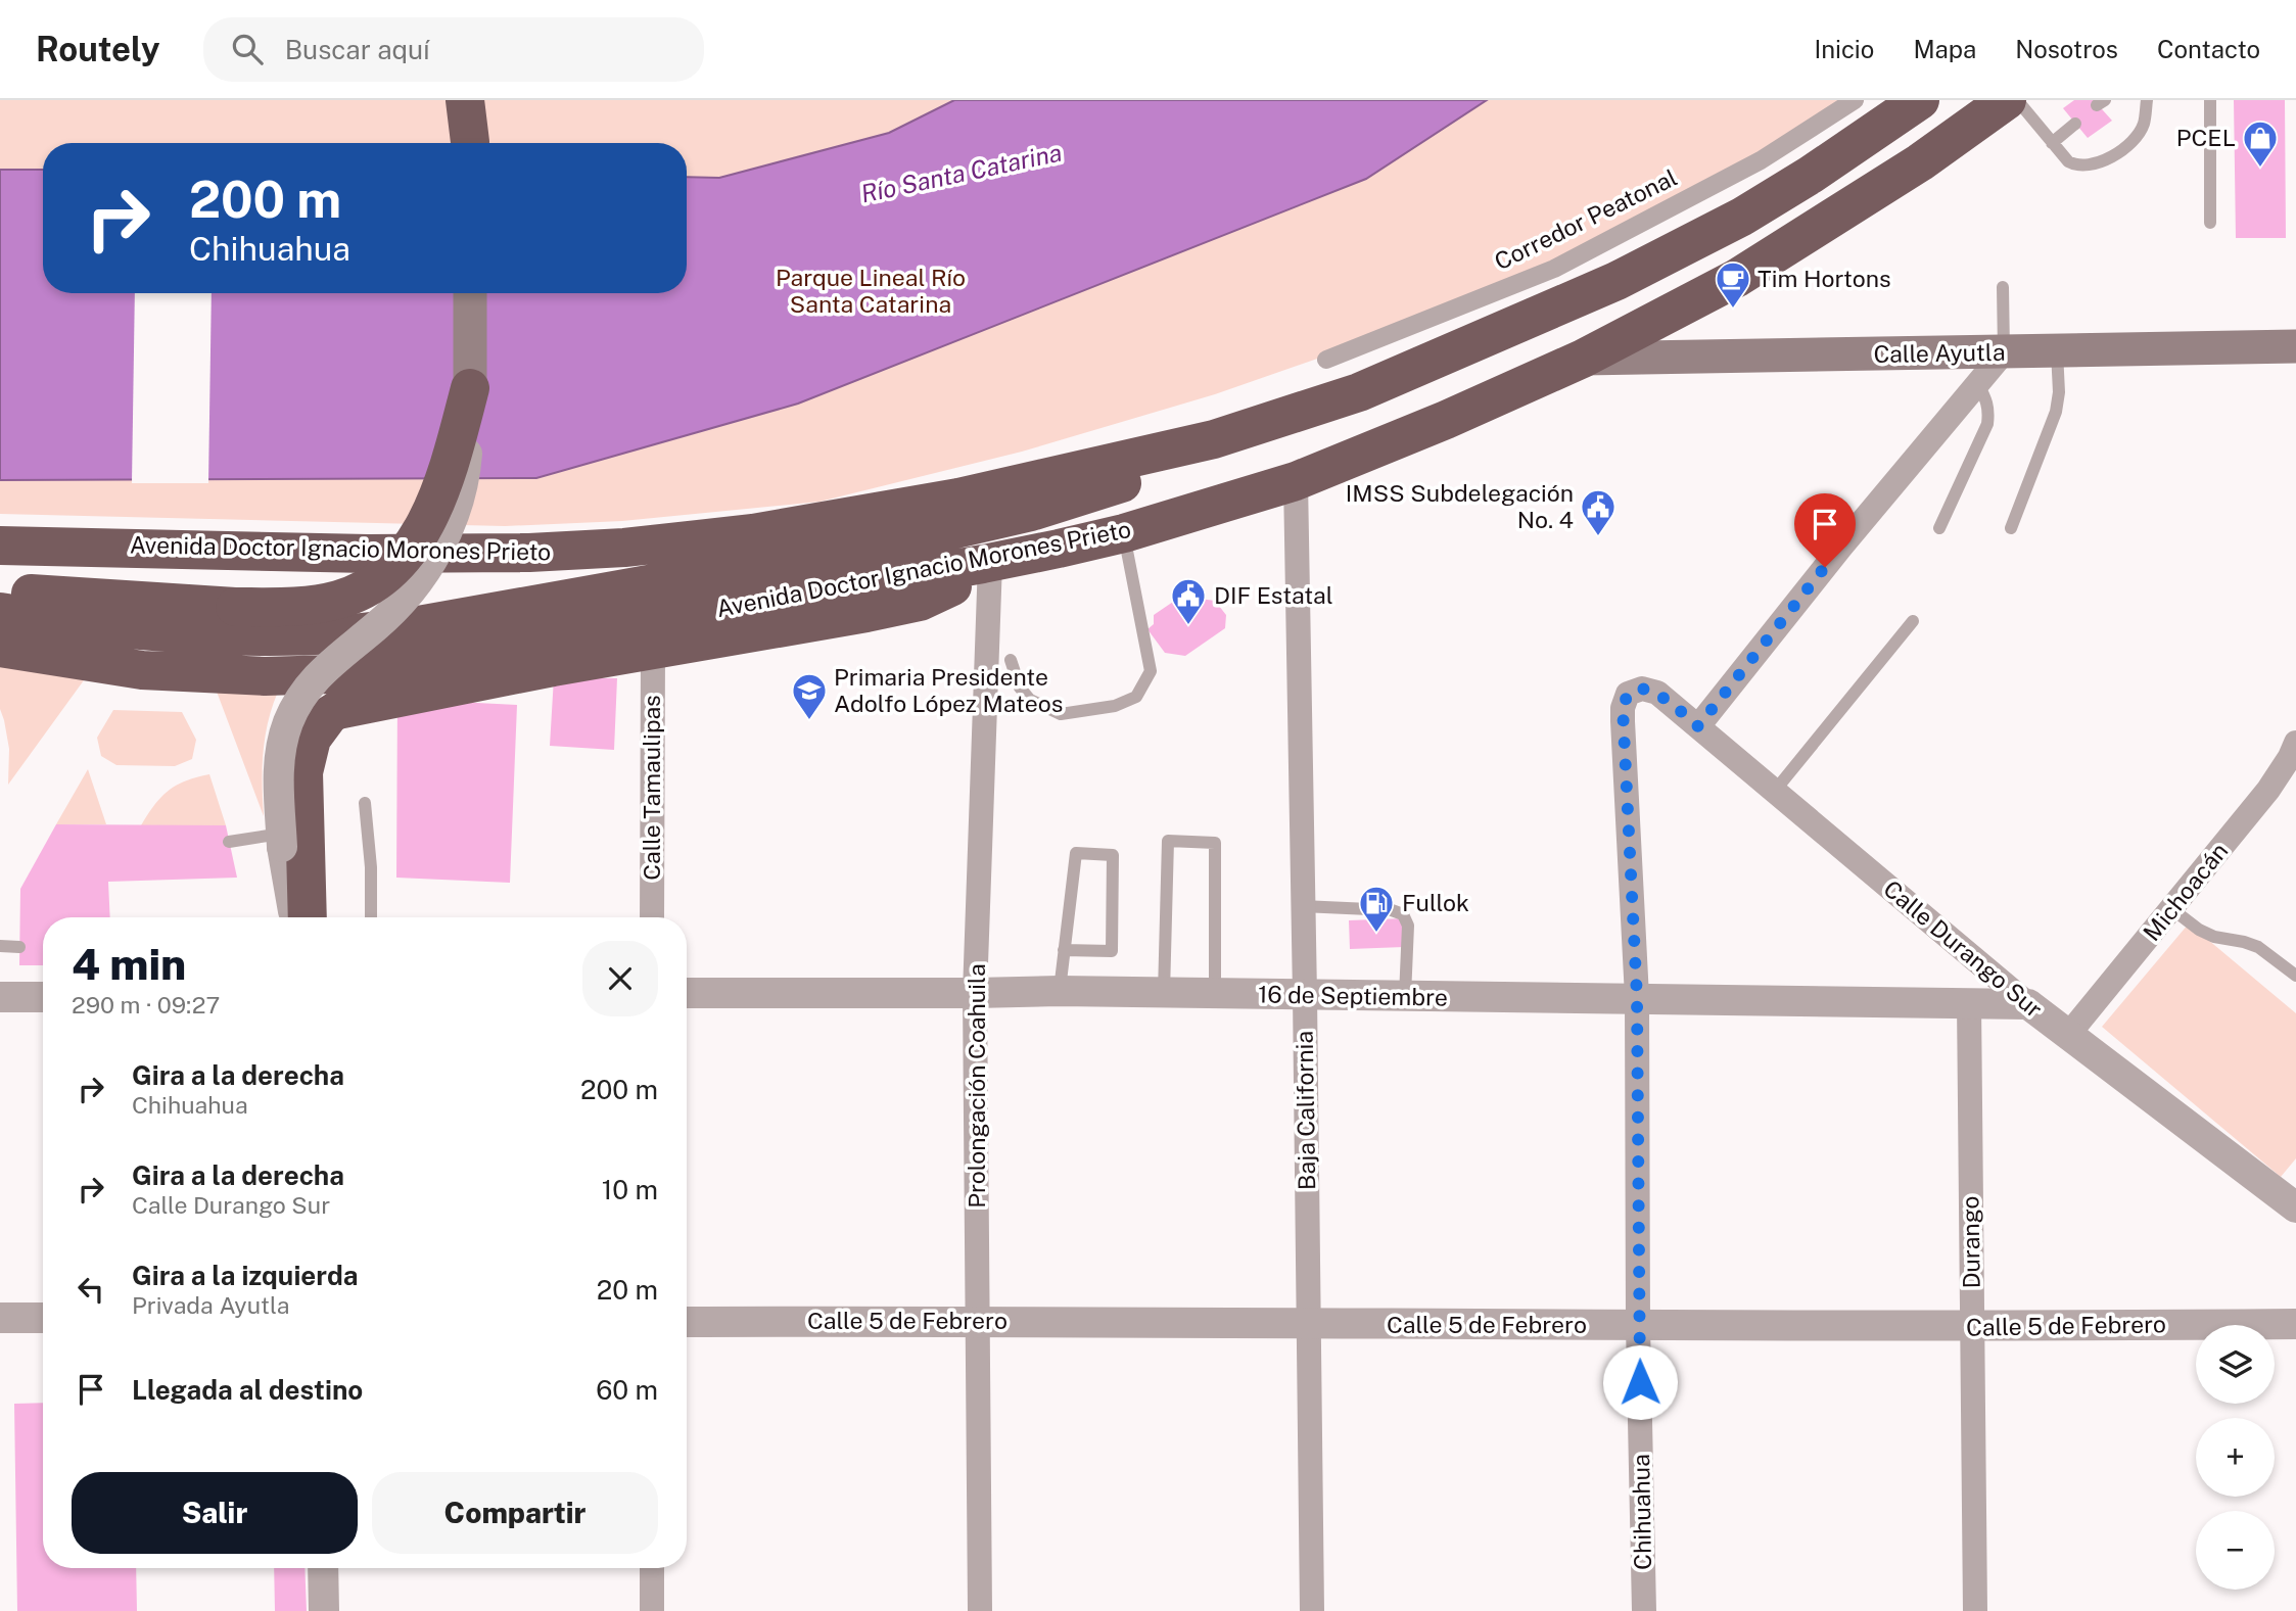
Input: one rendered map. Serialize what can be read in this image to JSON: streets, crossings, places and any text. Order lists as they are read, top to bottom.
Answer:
{
  "streets": {
    "highway": ["Avenida Doctor Ignacio Morones Prieto"],
    "main road": ["Calle Ayutla"],
    "street": [
      "Corredor Peatonal",
      "Calle Tamaulipas",
      "Michoacán",
      "Calle Durango Sur",
      "16 de Septiembre",
      "Prolongación Coahuila",
      "Baja California",
      "Durango",
      "Calle 5 de Febrero",
      "Chihuahua"
    ]
  },
  "crossings": [
    ["Calle Ayutla", "Avenida Doctor Ignacio Morones Prieto"],
    ["Avenida Doctor Ignacio Morones Prieto", "Prolongación Coahuila"],
    ["Avenida Doctor Ignacio Morones Prieto", "Baja California"],
    ["Michoacán", "Calle Durango Sur"],
    ["Calle Durango Sur", "16 de Septiembre"],
    ["Calle Durango Sur", "Chihuahua"],
    ["16 de Septiembre", "Prolongación Coahuila"],
    ["16 de Septiembre", "Baja California"],
    ["16 de Septiembre", "Durango"],
    ["16 de Septiembre", "Chihuahua"],
    ["Prolongación Coahuila", "Calle 5 de Febrero"],
    ["Baja California", "Calle 5 de Febrero"],
    ["Durango", "Calle 5 de Febrero"],
    ["Calle 5 de Febrero", "Chihuahua"]
  ],
  "water": ["Río Santa Catarina"],
  "parks": ["Parque Lineal Río Santa Catarina"],
  "places": {
    "shop": ["PCEL"],
    "cafe": ["Tim Hortons"],
    "public building": ["IMSS Subdelegación No. 4", "DIF Estatal"],
    "school or university": ["Primaria Presidente Adolfo López Mateos"],
    "fuel station": ["Fullok"]
  },
  "page": {
    "header": "Routely",
    "search": "Buscar aquí",
    "nav": [
      "Inicio",
      "Mapa",
      "Nosotros",
      "Contacto"
    ],
    "turn": ["200 m", "Chihuahua"],
    "heading": ["4 min", "290 m · 09:27"],
    "list": [
      {
        "name": "Gira a la derecha",
        "note": "Chihuahua",
        "value": "200 m"
      },
      {
        "name": "Gira a la derecha",
        "note": "Calle Durango Sur",
        "value": "10 m"
      },
      {
        "name": "Gira a la izquierda",
        "note": "Privada Ayutla",
        "value": "20 m"
      },
      {
        "name": "Llegada al destino",
        "value": "60 m"
      }
    ],
    "map_buttons": ["+", "−"],
    "buttons": ["Salir", "Compartir"]
  }
}
